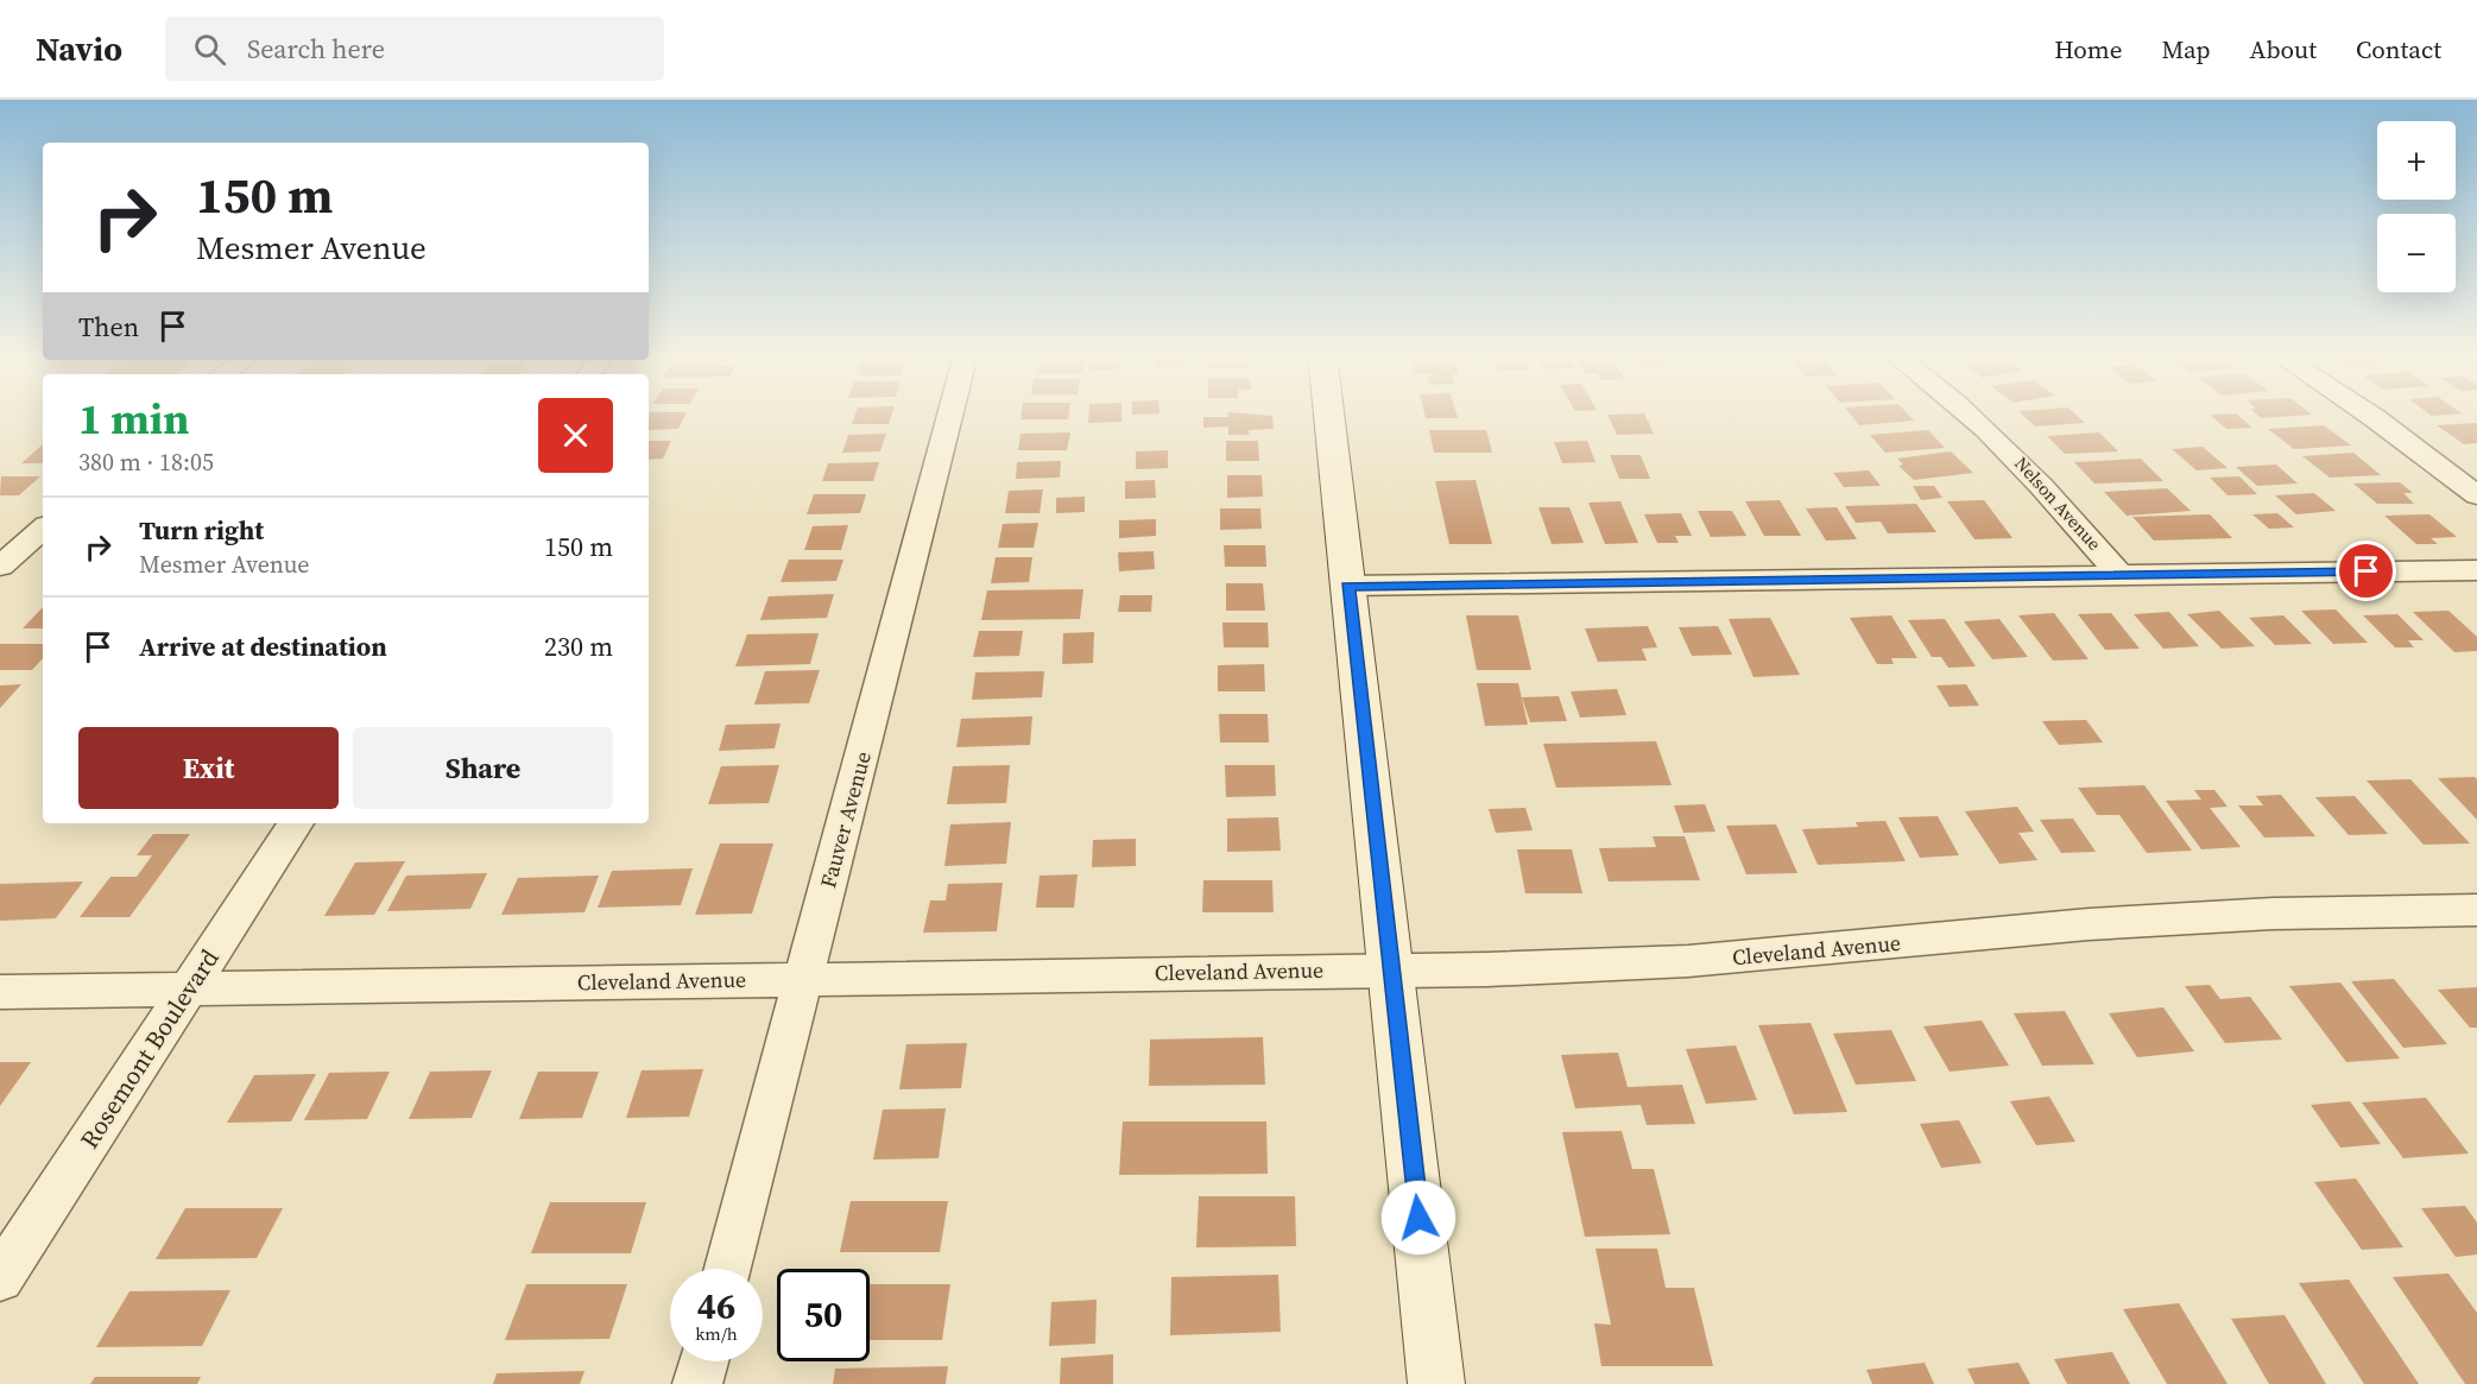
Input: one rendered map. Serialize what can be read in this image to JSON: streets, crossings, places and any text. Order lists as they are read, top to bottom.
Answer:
{
  "streets": {
    "street": [
      "Nelson Avenue",
      "Fauver Avenue",
      "Cleveland Avenue",
      "Rosemont Boulevard"
    ]
  },
  "crossings": [
    ["Fauver Avenue", "Cleveland Avenue"],
    ["Cleveland Avenue", "Rosemont Boulevard"]
  ],
  "page": {
    "header": "Navio",
    "search": "Search here",
    "nav": [
      "Home",
      "Map",
      "About",
      "Contact"
    ],
    "map_buttons": ["+", "−"],
    "turn": ["150 m", "Mesmer Avenue"],
    "then": "Then",
    "heading": ["1 min", "380 m · 18:05"],
    "list": [
      {
        "name": "Turn right",
        "note": "Mesmer Avenue",
        "value": "150 m"
      },
      {
        "name": "Arrive at destination",
        "value": "230 m"
      }
    ],
    "buttons": ["Exit", "Share"],
    "speed": "46 km/h",
    "limit": "50"
  }
}
